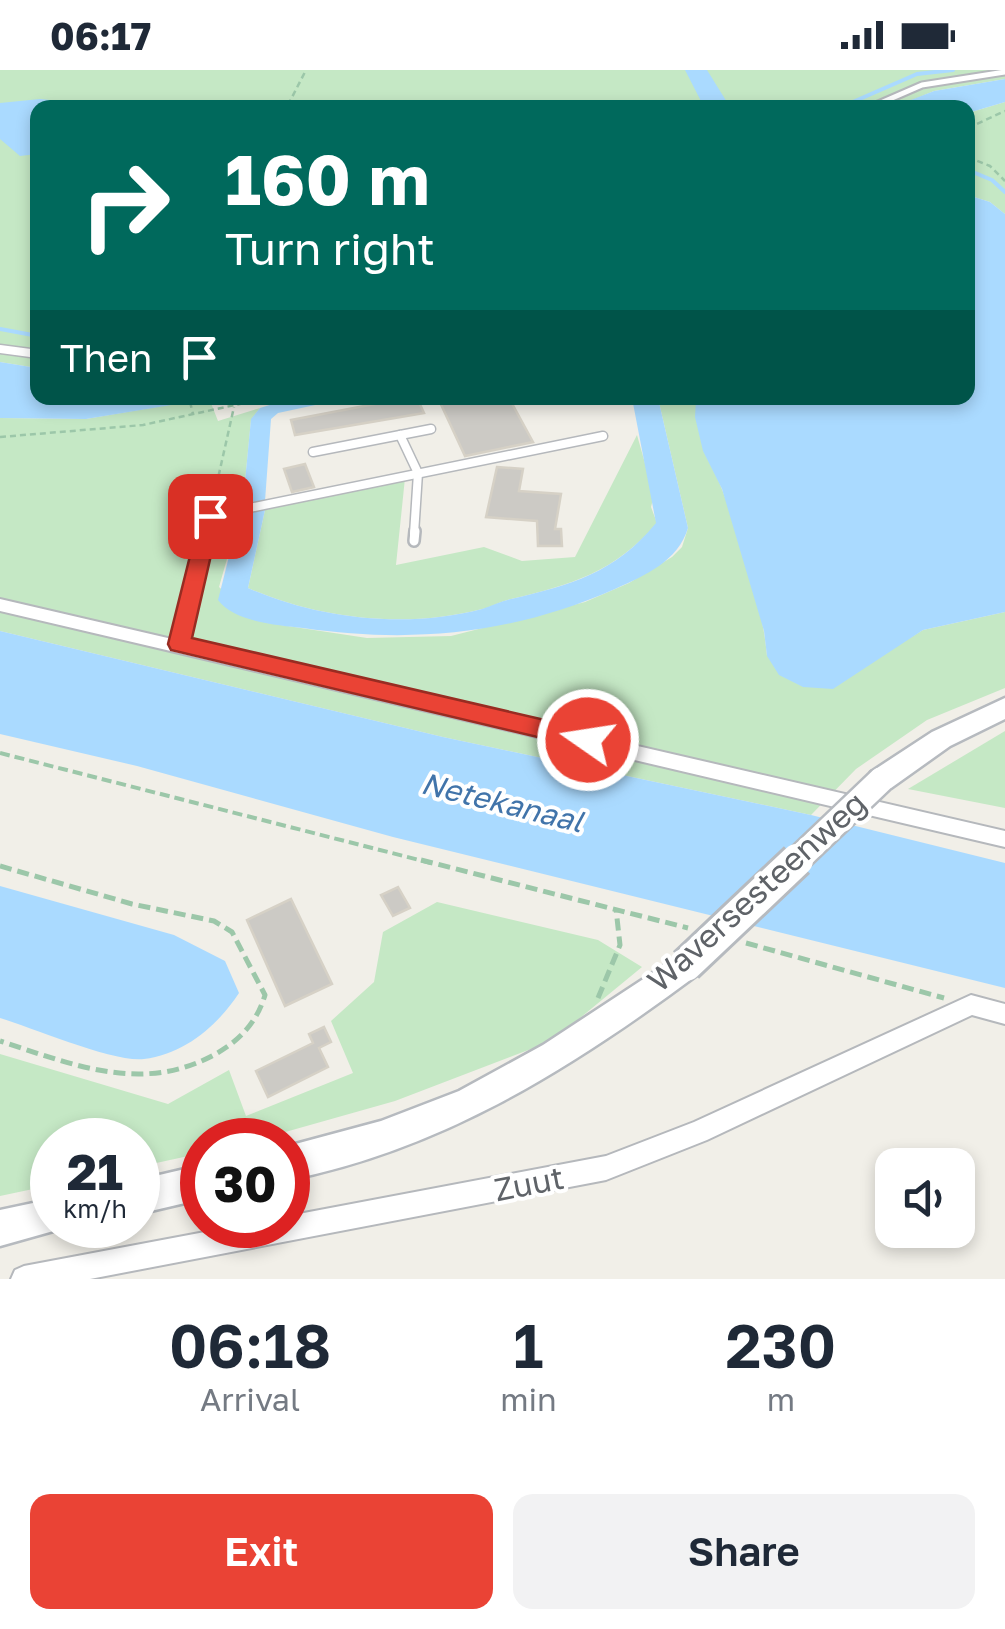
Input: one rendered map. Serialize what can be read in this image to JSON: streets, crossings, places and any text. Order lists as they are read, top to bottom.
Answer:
{
  "streets": {
    "main road": ["Waversesteenweg"],
    "street": ["Zuut"]
  },
  "water": ["Netekanaal"],
  "page": {
    "status": "06:17",
    "turn": ["160 m", "Turn right"],
    "then": "Then",
    "speed": "21 km/h",
    "limit": "30",
    "eta": [
      "06:18",
      "Arrival",
      "1",
      "min",
      "230",
      "m"
    ],
    "buttons": ["Exit", "Share"]
  }
}
